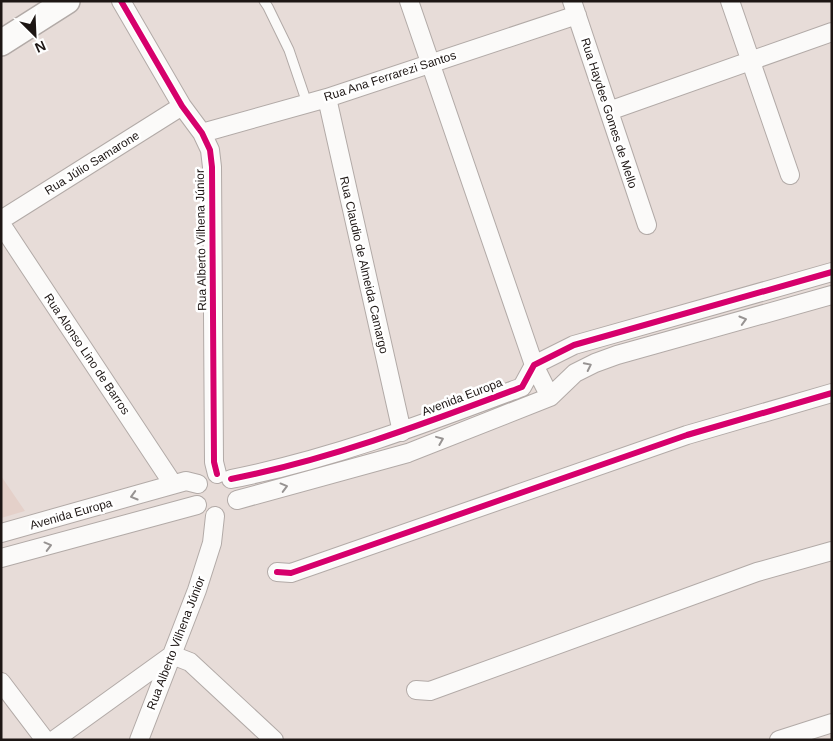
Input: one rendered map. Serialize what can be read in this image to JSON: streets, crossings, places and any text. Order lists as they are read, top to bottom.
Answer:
{
  "streets": {
    "street": [
      "Rua Ana Ferrarezi Santos",
      "Rua Haydee Gomes de Mello",
      "Rua Júlio Samarone",
      "Rua Alberto Vilhena Júnior",
      "Rua Claudio de Almeida Camargo",
      "Rua Alonso Lino de Barros",
      "Avenida Europa"
    ]
  },
  "crossings": [
    ["Rua Ana Ferrarezi Santos", "Rua Haydee Gomes de Mello"],
    ["Rua Ana Ferrarezi Santos", "Rua Alberto Vilhena Júnior"],
    ["Rua Ana Ferrarezi Santos", "Rua Claudio de Almeida Camargo"],
    ["Rua Júlio Samarone", "Rua Alberto Vilhena Júnior"],
    ["Rua Júlio Samarone", "Rua Alonso Lino de Barros"],
    ["Rua Alberto Vilhena Júnior", "Avenida Europa"],
    ["Rua Claudio de Almeida Camargo", "Avenida Europa"],
    ["Rua Alonso Lino de Barros", "Avenida Europa"]
  ],
  "north": "bottom right"
}
